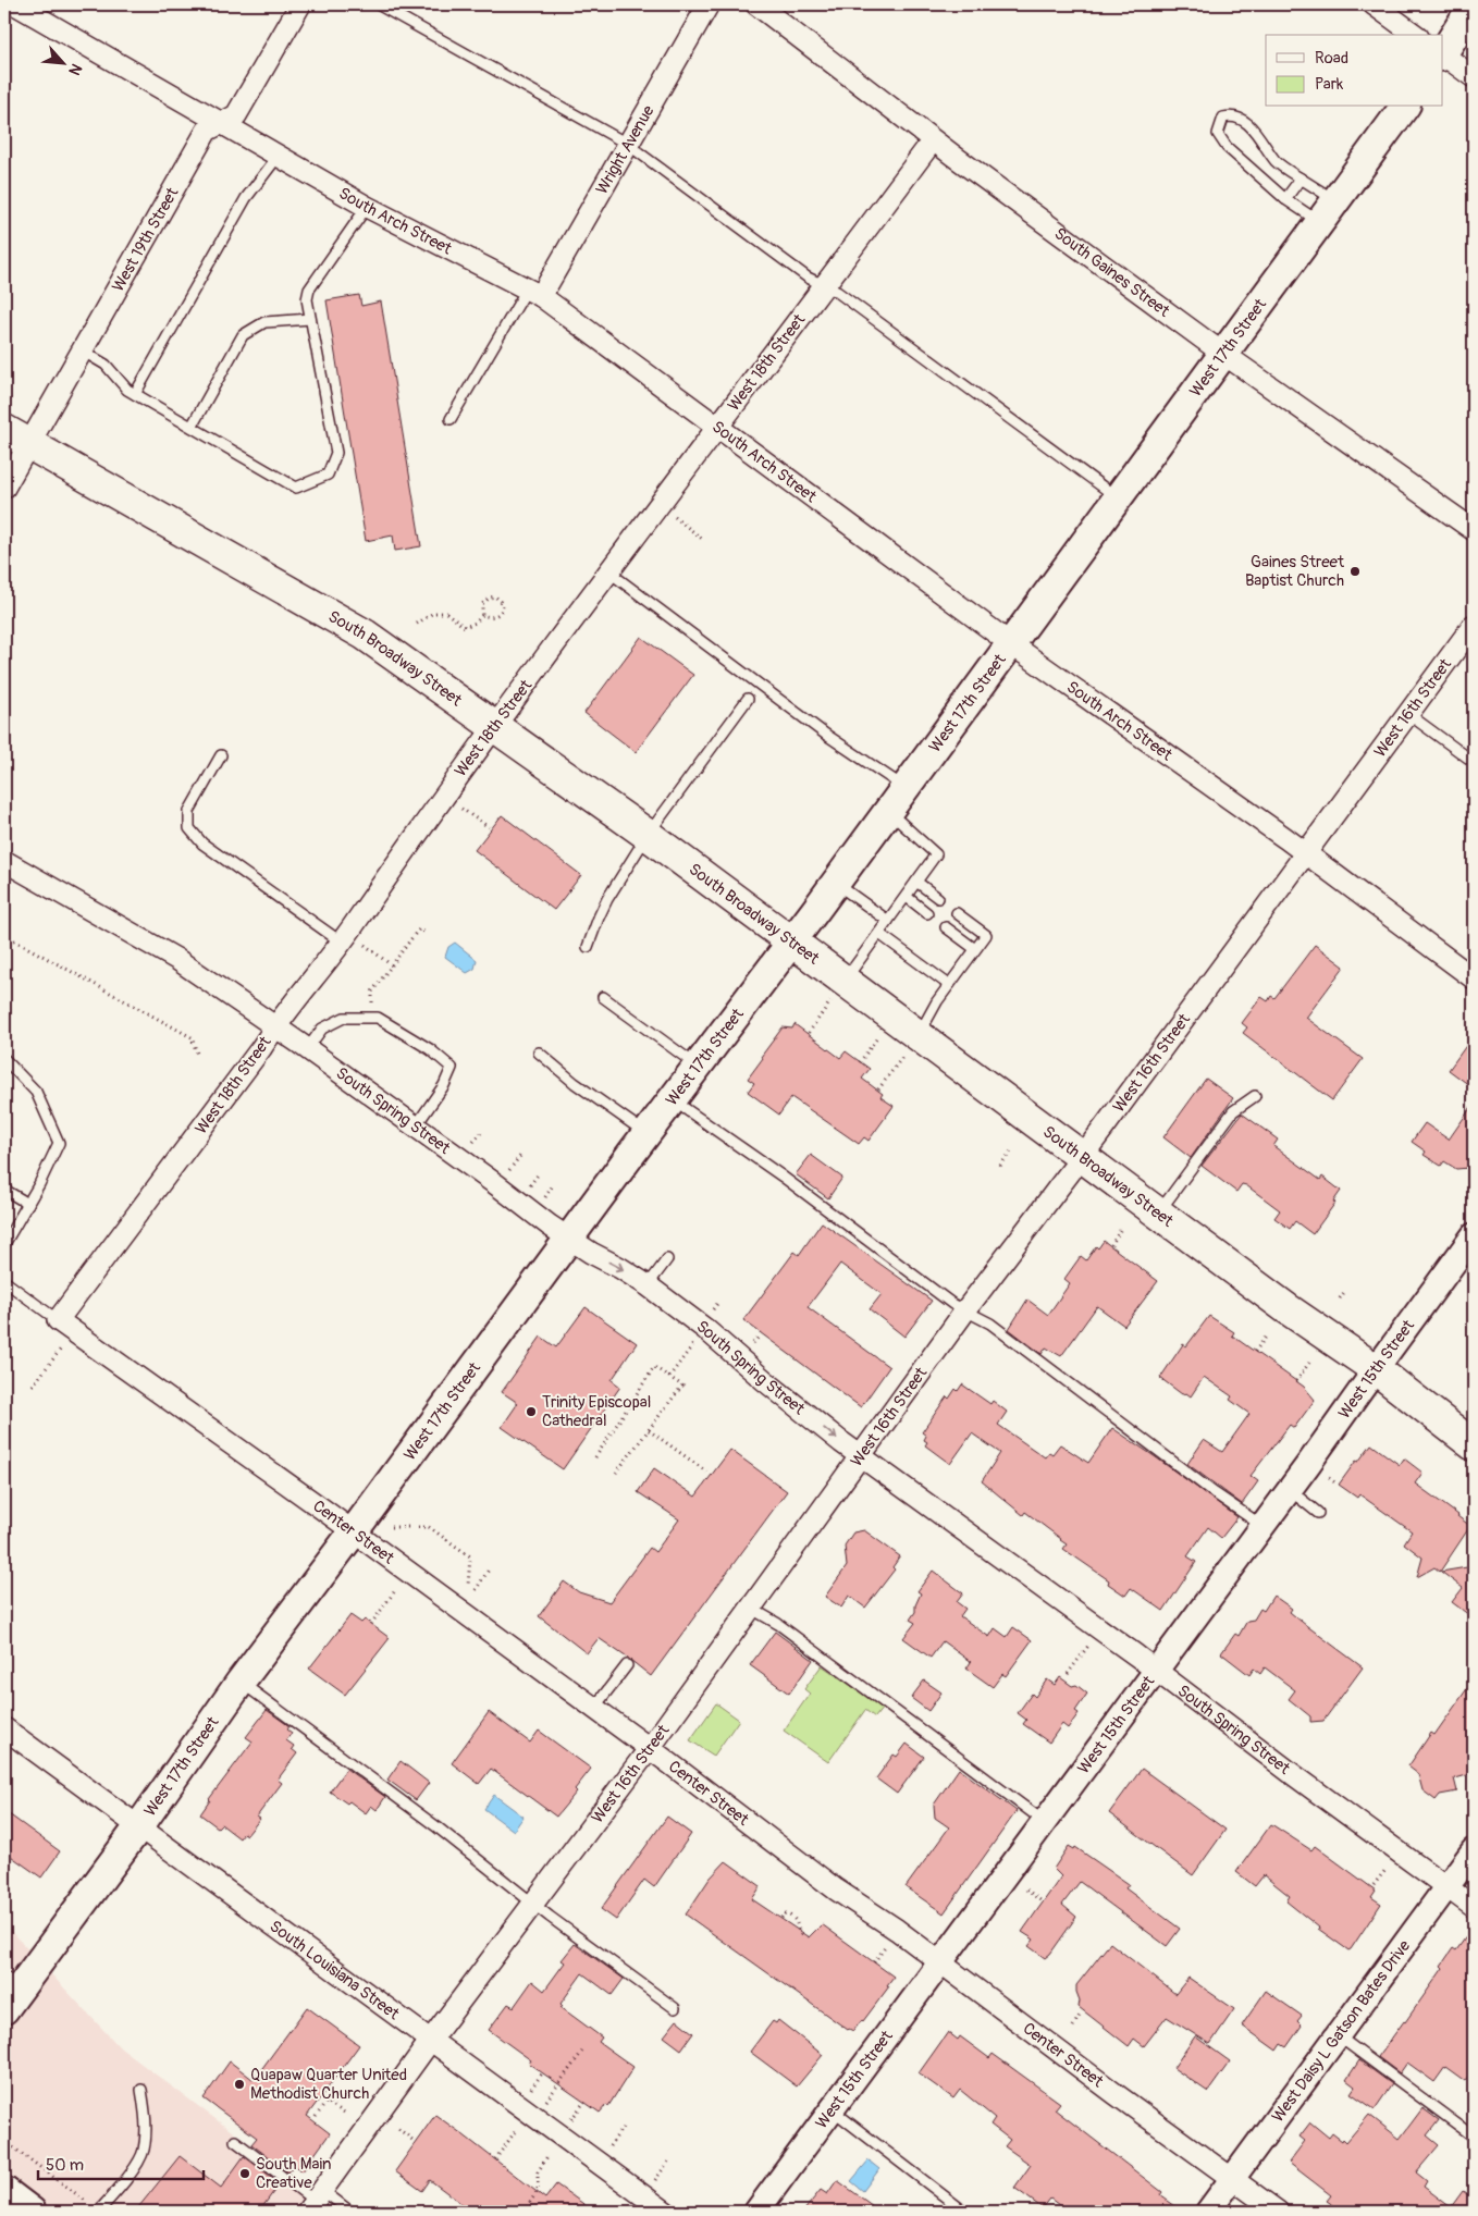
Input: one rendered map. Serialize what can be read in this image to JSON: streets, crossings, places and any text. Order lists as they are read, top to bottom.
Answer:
{
  "streets": {
    "main road": ["West 17th Street", "South Broadway Street"],
    "street": [
      "Wright Avenue",
      "South Arch Street",
      "West 19th Street",
      "South Gaines Street",
      "West 18th Street",
      "West 16th Street",
      "South Spring Street",
      "West 15th Street",
      "Center Street",
      "South Louisiana Street",
      "West Daisy L Gatson Bates Drive"
    ]
  },
  "crossings": [
    ["Wright Avenue", "South Arch Street"],
    ["South Arch Street", "West 19th Street"],
    ["South Arch Street", "West 17th Street"],
    ["South Arch Street", "West 18th Street"],
    ["South Arch Street", "West 16th Street"],
    ["West 19th Street", "South Broadway Street"],
    ["South Gaines Street", "West 17th Street"],
    ["South Gaines Street", "West 18th Street"],
    ["West 17th Street", "South Broadway Street"],
    ["West 17th Street", "South Spring Street"],
    ["West 17th Street", "Center Street"],
    ["West 17th Street", "South Louisiana Street"],
    ["West 18th Street", "South Broadway Street"],
    ["West 18th Street", "South Spring Street"],
    ["West 18th Street", "Center Street"],
    ["South Broadway Street", "West 16th Street"],
    ["South Broadway Street", "West 15th Street"],
    ["West 16th Street", "South Spring Street"],
    ["West 16th Street", "Center Street"],
    ["West 16th Street", "South Louisiana Street"],
    ["South Spring Street", "West 15th Street"],
    ["South Spring Street", "West Daisy L Gatson Bates Drive"],
    ["West 15th Street", "Center Street"],
    ["Center Street", "West Daisy L Gatson Bates Drive"]
  ],
  "places": [
    "Gaines Street Baptist Church",
    "Trinity Episcopal Cathedral",
    "Quapaw Quarter United Methodist Church",
    "South Main Creative"
  ],
  "legend": ["Road", "Park"],
  "scale_bar": "50 m",
  "north": "bottom right"
}
